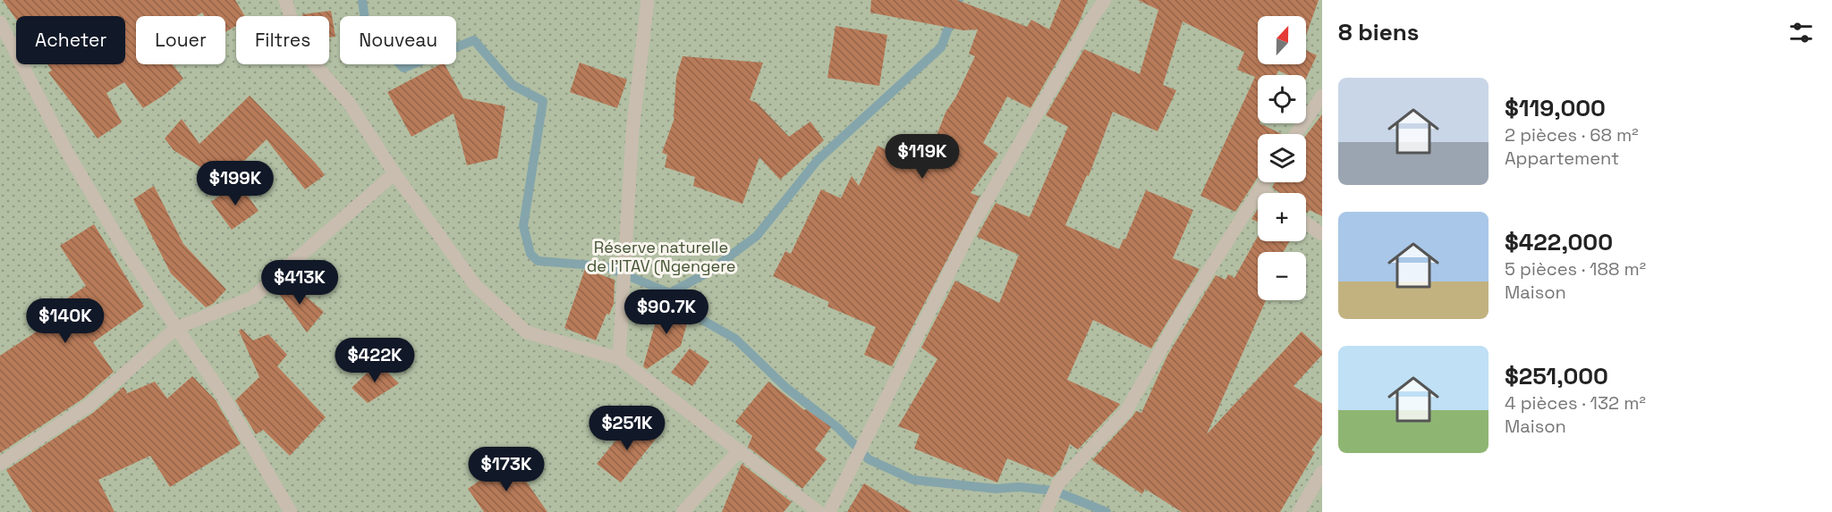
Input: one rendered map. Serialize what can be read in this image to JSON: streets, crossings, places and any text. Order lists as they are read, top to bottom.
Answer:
{
  "parks": ["Réserve naturelle de l'ITAV (Ngengere"],
  "north": "top",
  "page": {
    "heading": "8 biens",
    "map_buttons": ["+", "−"],
    "chip": [
      "Acheter",
      "Louer",
      "Filtres",
      "Nouveau"
    ],
    "list": [
      {
        "name": "$119,000",
        "note": "2 pièces · 68 m² · Appartement"
      },
      {
        "name": "$422,000",
        "note": "5 pièces · 188 m² · Maison"
      },
      {
        "name": "$251,000",
        "note": "4 pièces · 132 m² · Maison"
      }
    ],
    "price": [
      "$119K",
      "$199K",
      "$413K",
      "$90.7K",
      "$140K",
      "$422K",
      "$251K",
      "$173K"
    ]
  }
}
